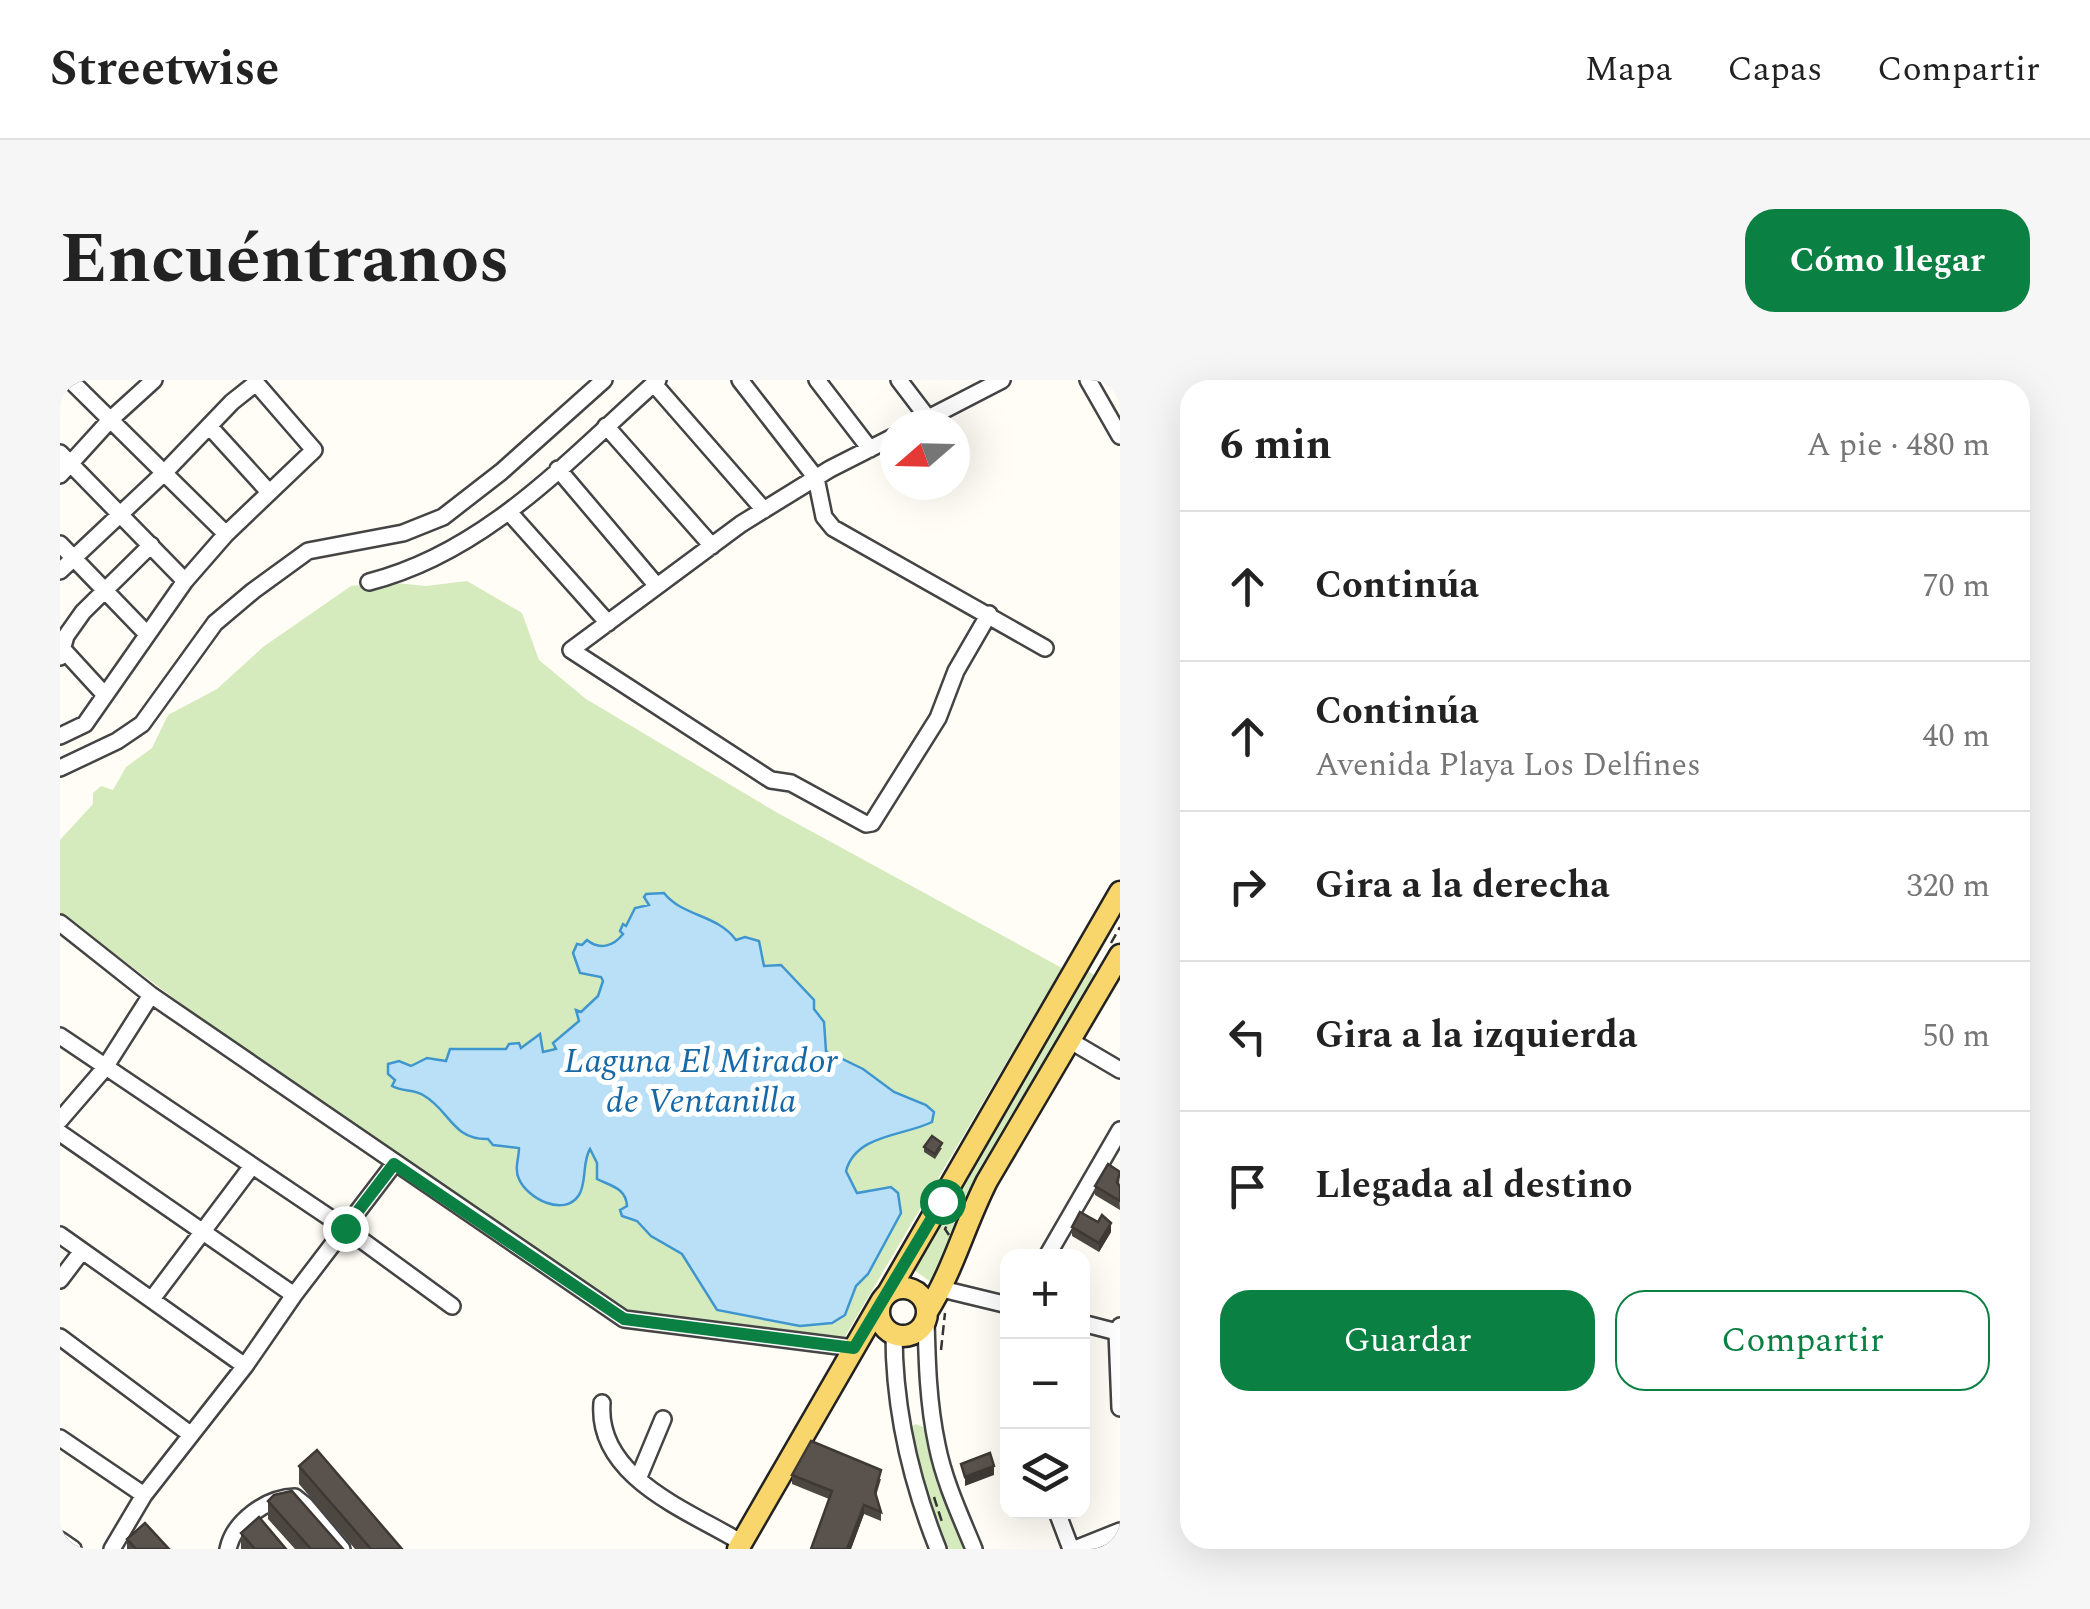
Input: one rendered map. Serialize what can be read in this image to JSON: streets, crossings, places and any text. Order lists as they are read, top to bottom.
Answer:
{
  "water": ["Laguna El Mirador de Ventanilla"],
  "north": "left",
  "page": {
    "header": "Streetwise",
    "nav": ["Mapa", "Capas", "Compartir"],
    "title": "Encuéntranos",
    "buttons": [
      "Cómo llegar",
      ["Guardar", "Compartir"]
    ],
    "heading": ["6 min", "A pie · 480 m"],
    "list": [
      ["Continúa", "70 m"],
      ["Continúa", "Avenida Playa Los Delfines", "40 m"],
      ["Gira a la derecha", "320 m"],
      ["Gira a la izquierda", "50 m"],
      "Llegada al destino"
    ],
    "map_buttons": ["+", "−"]
  }
}
